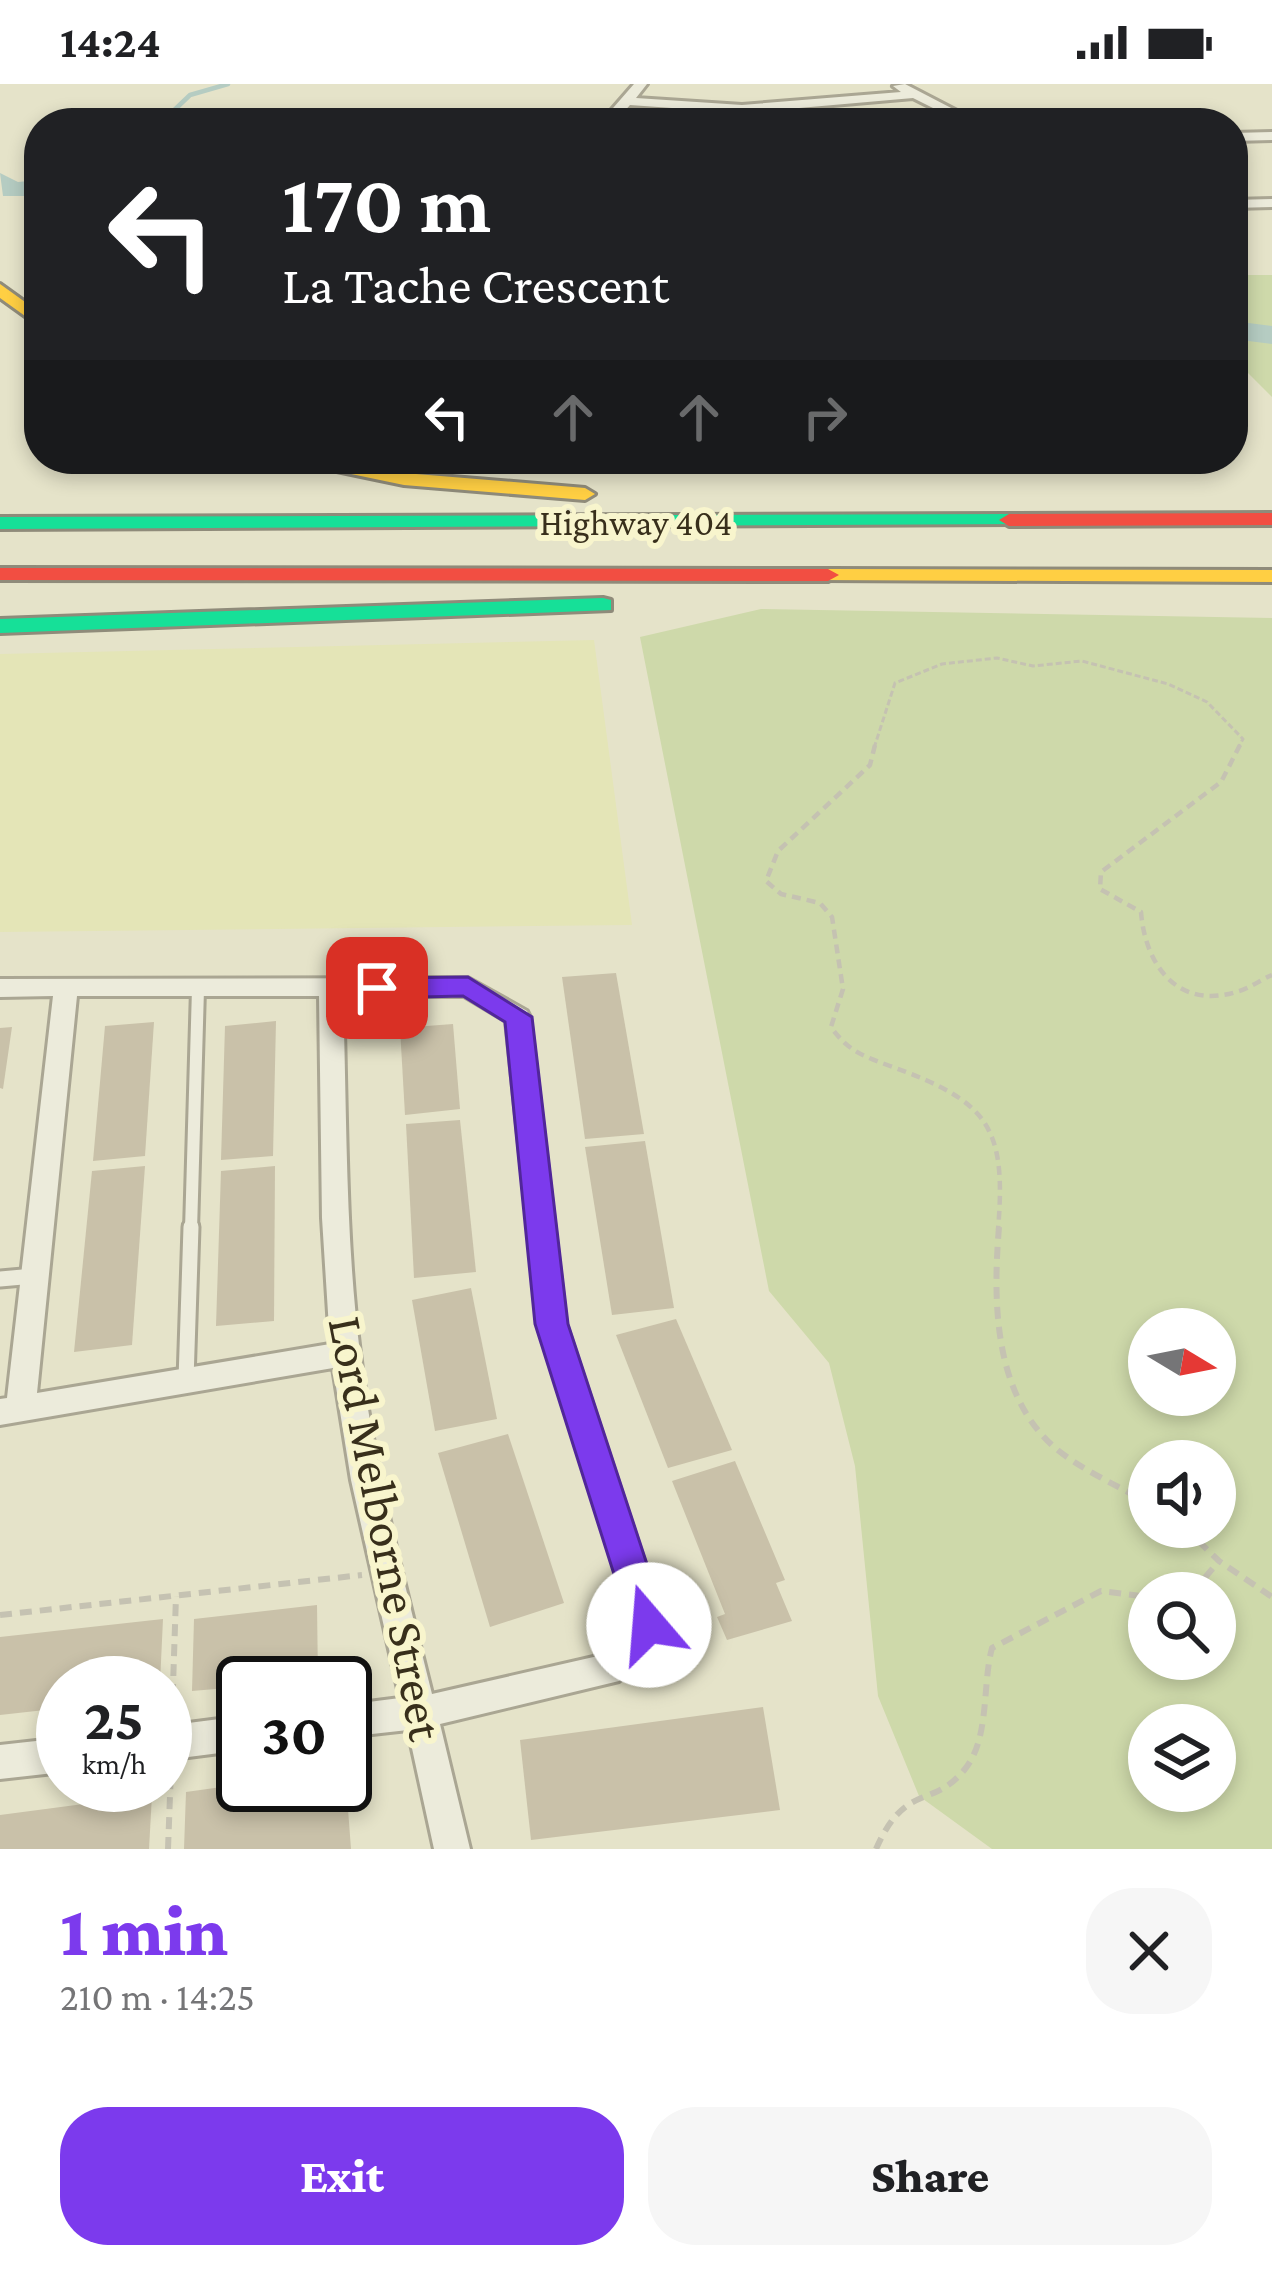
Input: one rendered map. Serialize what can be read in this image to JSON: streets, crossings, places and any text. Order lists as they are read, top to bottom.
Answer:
{
  "streets": {
    "highway": ["Highway 404"],
    "street": ["Lord Melborne Street"]
  },
  "north": "right",
  "page": {
    "status": "14:24",
    "turn": ["170 m", "La Tache Crescent"],
    "speed": "25 km/h",
    "limit": "30",
    "heading": ["1 min", "210 m · 14:25"],
    "buttons": ["Exit", "Share"]
  }
}
